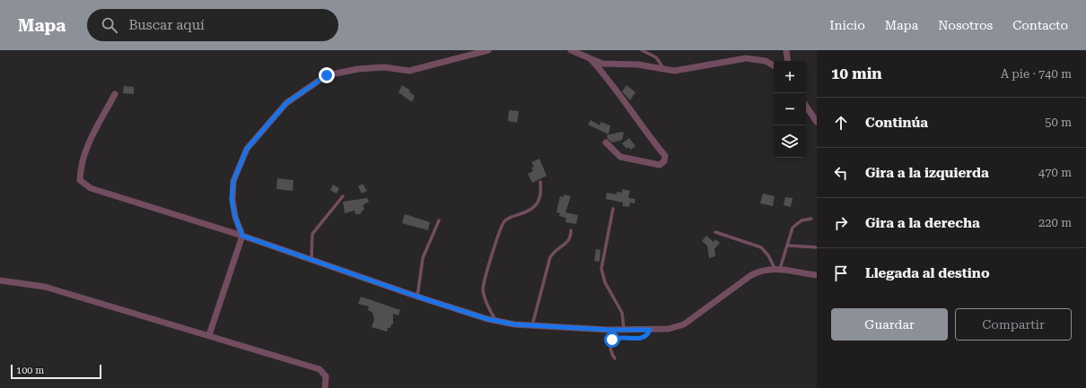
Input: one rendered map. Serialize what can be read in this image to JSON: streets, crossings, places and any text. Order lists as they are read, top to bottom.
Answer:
{
  "scale_bar": "100 m",
  "page": {
    "header": "Mapa",
    "search": "Buscar aquí",
    "nav": [
      "Inicio",
      "Mapa",
      "Nosotros",
      "Contacto"
    ],
    "heading": ["10 min", "A pie · 740 m"],
    "map_buttons": ["+", "−"],
    "list": [
      ["Continúa", "50 m"],
      ["Gira a la izquierda", "470 m"],
      ["Gira a la derecha", "220 m"],
      "Llegada al destino"
    ],
    "buttons": ["Guardar", "Compartir"],
    "scale": "100 m"
  }
}
